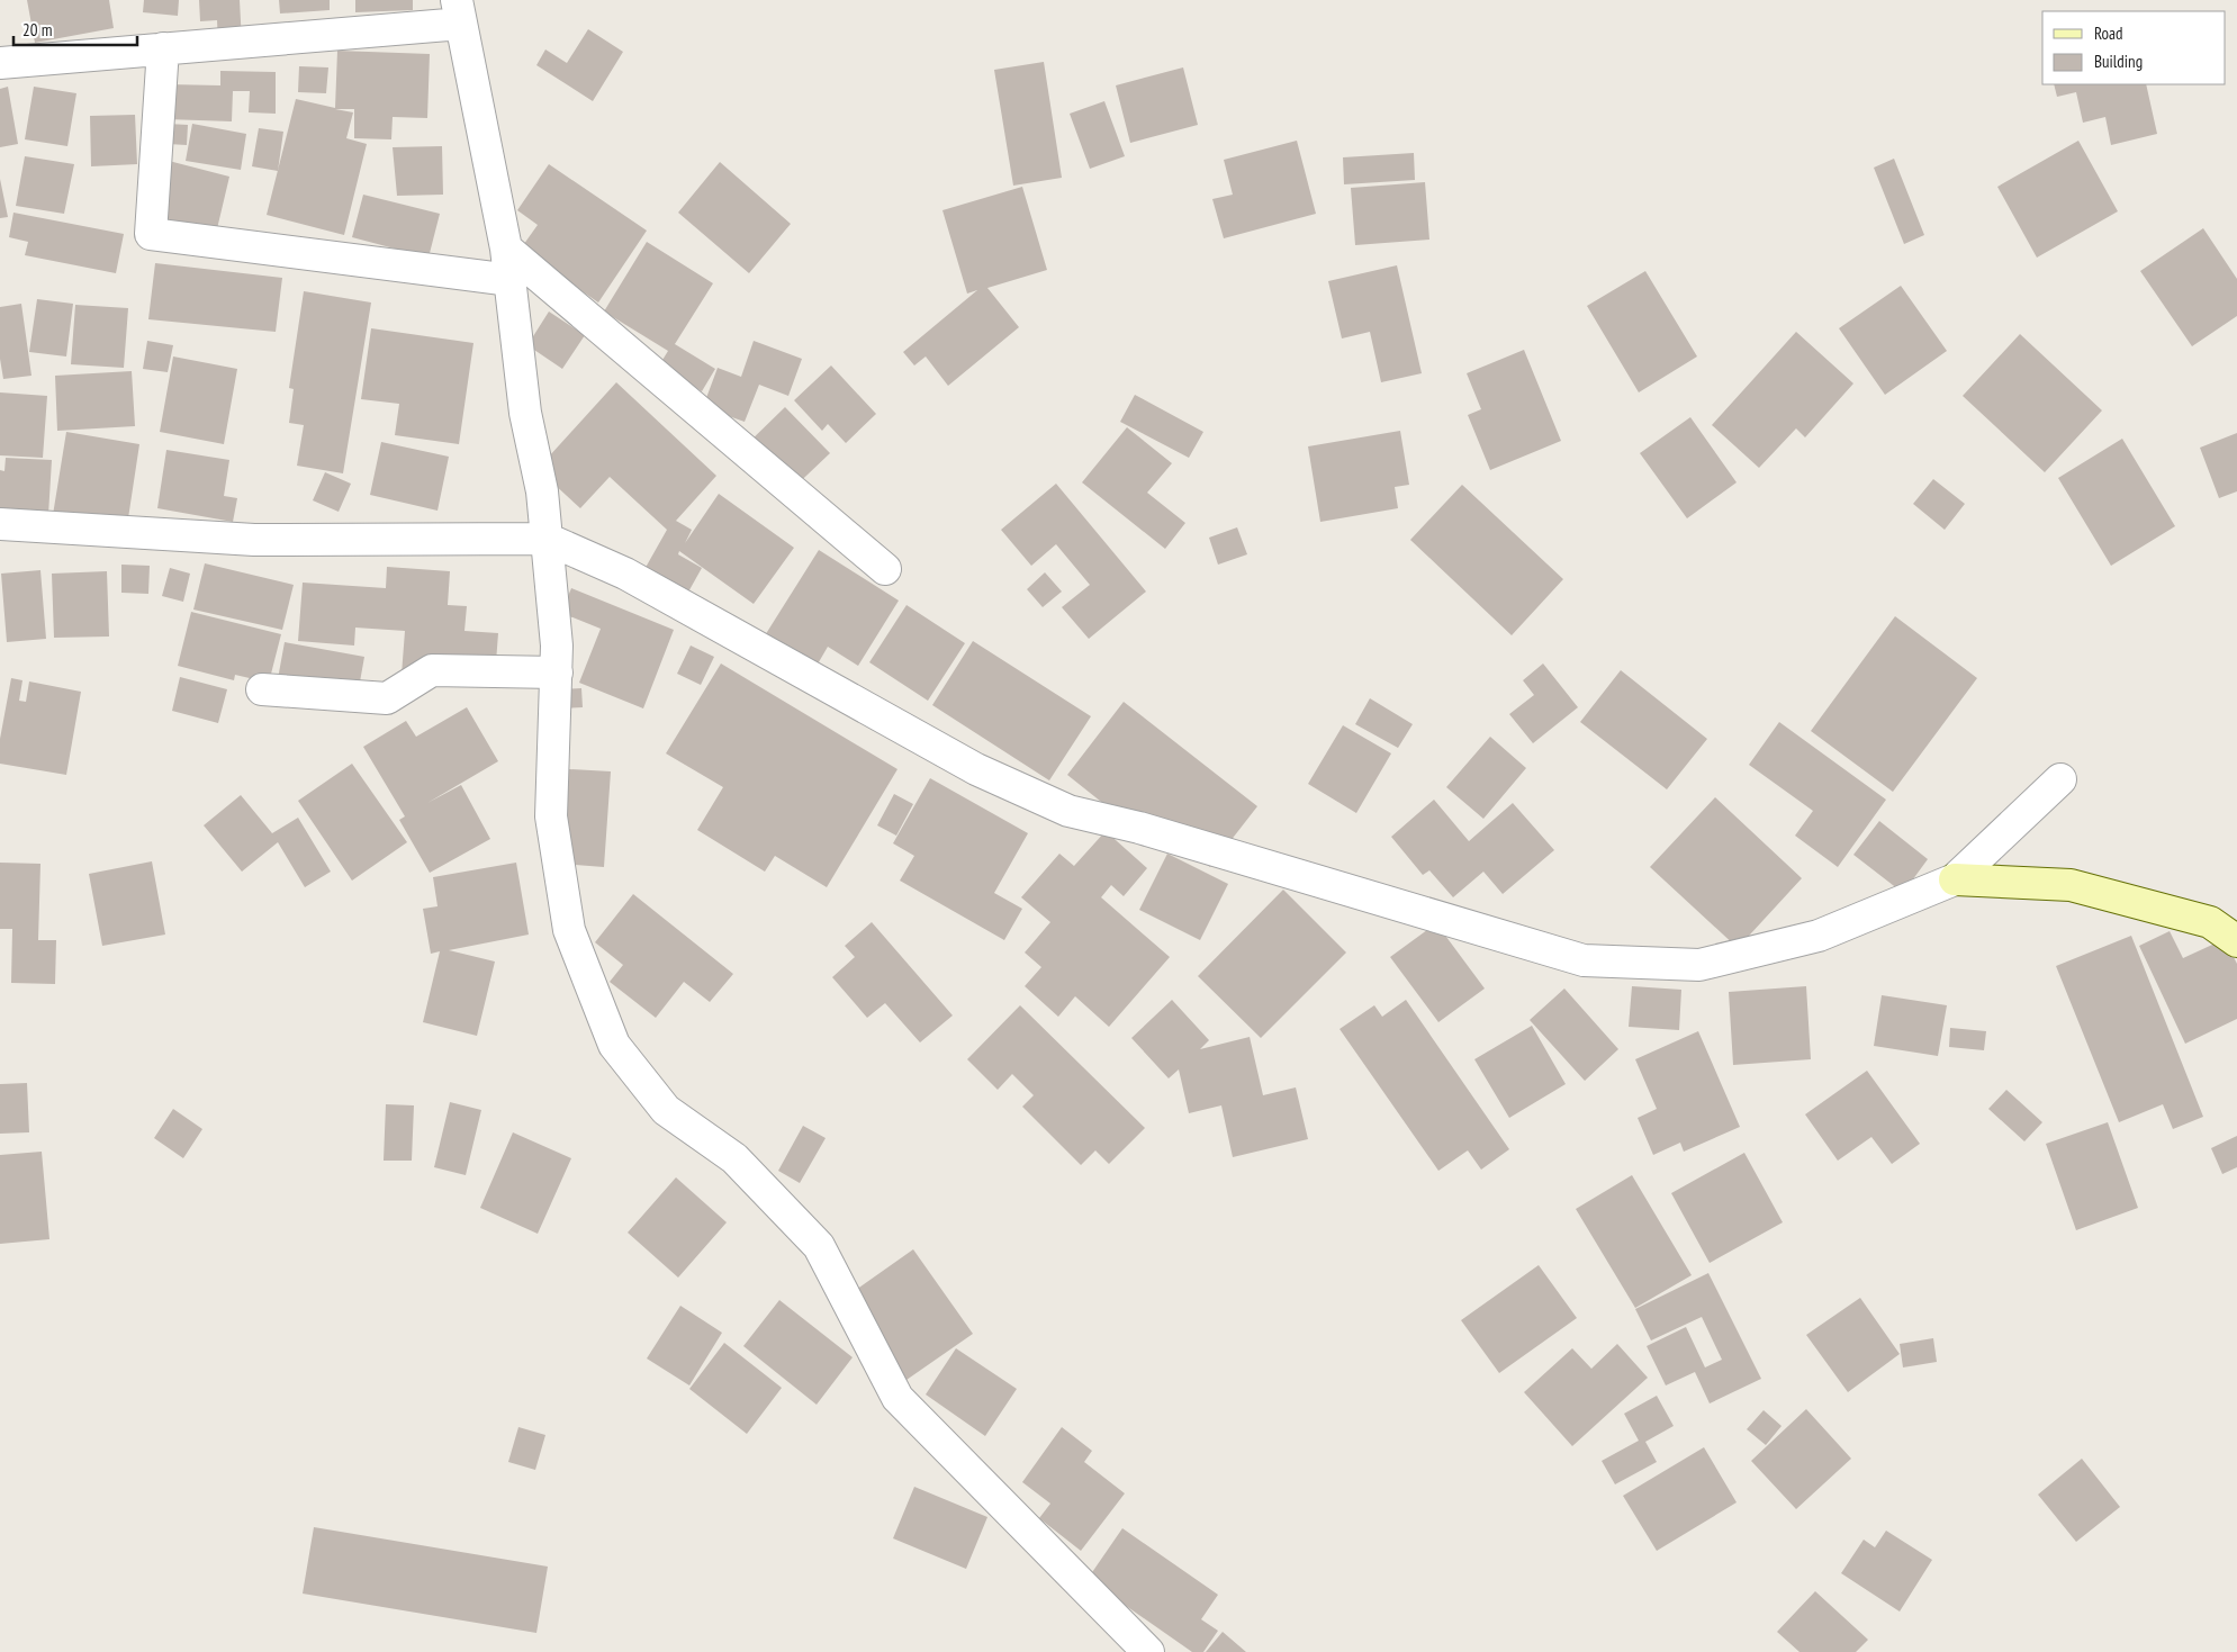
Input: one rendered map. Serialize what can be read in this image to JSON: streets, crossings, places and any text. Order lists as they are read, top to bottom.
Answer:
{
  "legend": ["Road", "Building"],
  "scale_bar": "20 m"
}
